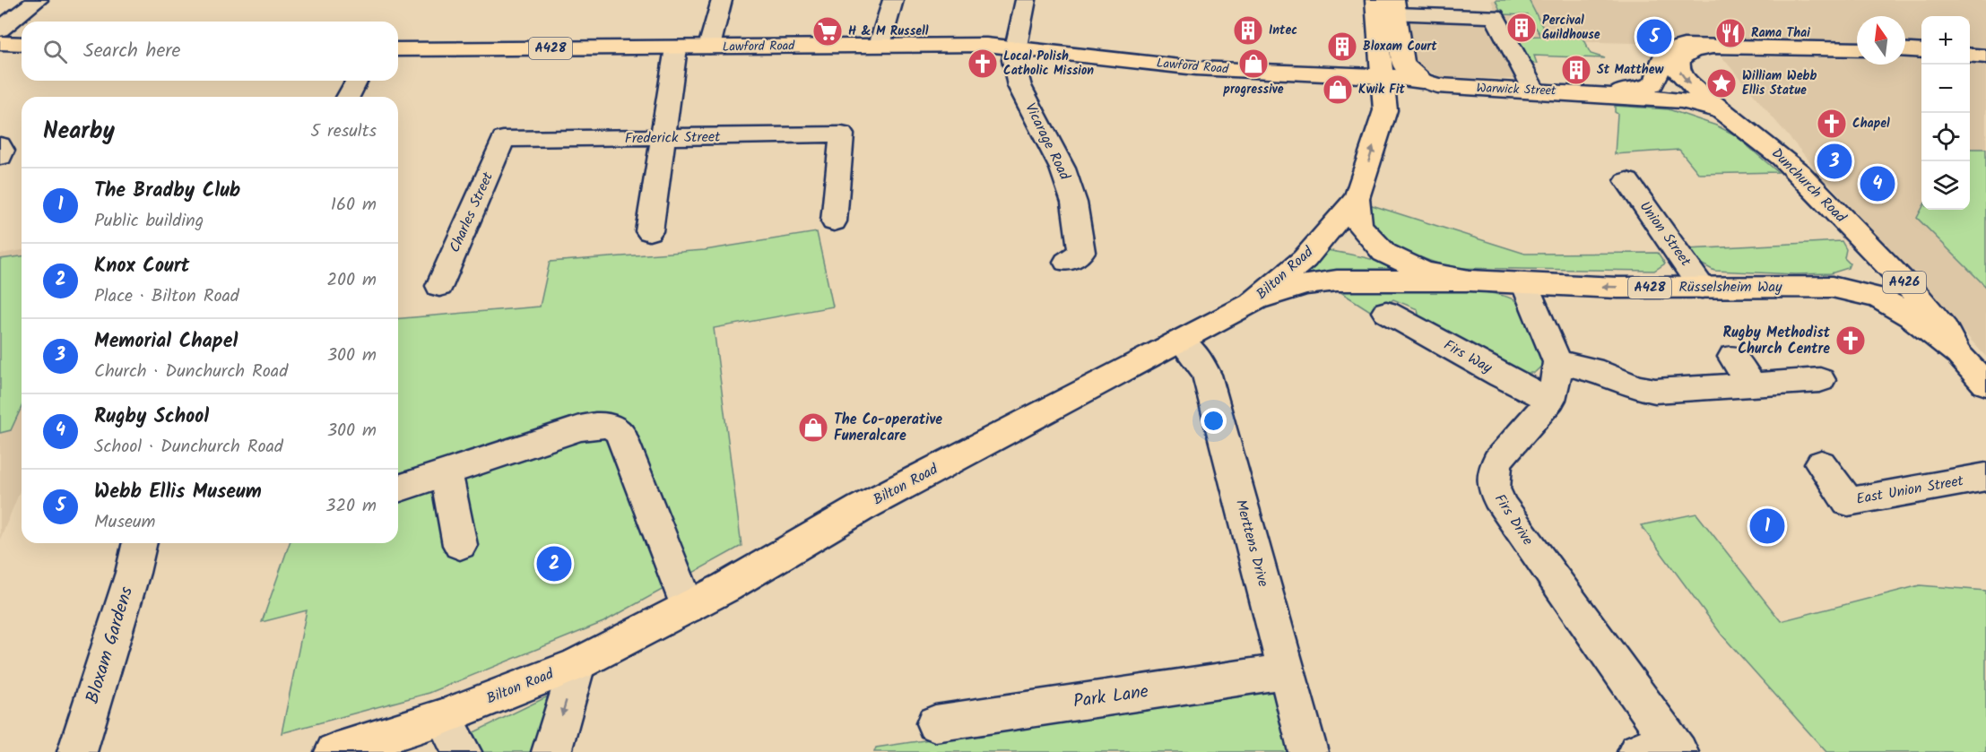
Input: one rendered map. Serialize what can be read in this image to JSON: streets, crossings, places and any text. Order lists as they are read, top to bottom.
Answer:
{
  "streets": {
    "main road": [
      "Lawford Road",
      "A428",
      "Warwick Street",
      "Dunchurch Road",
      "Bilton Road",
      "A426",
      "Rüsselsheim Way"
    ],
    "street": [
      "Frederick Street",
      "Vicarage Road",
      "Charles Street",
      "Union Street",
      "Firs Way",
      "East Union Street",
      "Firs Drive",
      "Merttens Drive",
      "Bloxam Gardens",
      "Park Lane"
    ]
  },
  "crossings": [
    ["Lawford Road", "Warwick Street"],
    ["Lawford Road", "Vicarage Road"],
    ["Lawford Road", "Bilton Road"],
    ["A428", "Warwick Street"],
    ["A428", "Dunchurch Road"],
    ["A428", "Bilton Road"],
    ["Warwick Street", "Bilton Road"],
    ["Frederick Street", "Charles Street"],
    ["Dunchurch Road", "Rüsselsheim Way"],
    ["Union Street", "Rüsselsheim Way"],
    ["Bilton Road", "Rüsselsheim Way"],
    ["Bilton Road", "Merttens Drive"],
    ["Firs Way", "Firs Drive"],
    ["Merttens Drive", "Park Lane"]
  ],
  "places": {
    "building": [
      "Percival Guildhouse",
      "Intec",
      "Bloxam Court",
      "St Matthew"
    ],
    "supermarket": ["H & M Russell"],
    "restaurant": ["Rama Thai"],
    "church": ["Local Polish Catholic Mission", "Chapel", "Rugby Methodist Church Centre"],
    "shop": ["progressive", "Kwik Fit", "The Co-operative Funeralcare"],
    "place": ["William Webb Ellis Statue"]
  },
  "north": "top",
  "page": {
    "map_buttons": ["+", "−"],
    "pins": [
      "5",
      "3",
      "4",
      "1",
      "2"
    ],
    "search": "Search here",
    "heading": ["Nearby", "5 results"],
    "list": [
      {
        "mark": "1",
        "name": "The Bradby Club",
        "note": "Public building",
        "value": "160 m"
      },
      {
        "mark": "2",
        "name": "Knox Court",
        "note": "Place · Bilton Road",
        "value": "200 m"
      },
      {
        "mark": "3",
        "name": "Memorial Chapel",
        "note": "Church · Dunchurch Road",
        "value": "300 m"
      },
      {
        "mark": "4",
        "name": "Rugby School",
        "note": "School · Dunchurch Road",
        "value": "300 m"
      },
      {
        "mark": "5",
        "name": "Webb Ellis Museum",
        "note": "Museum",
        "value": "320 m"
      }
    ]
  }
}
